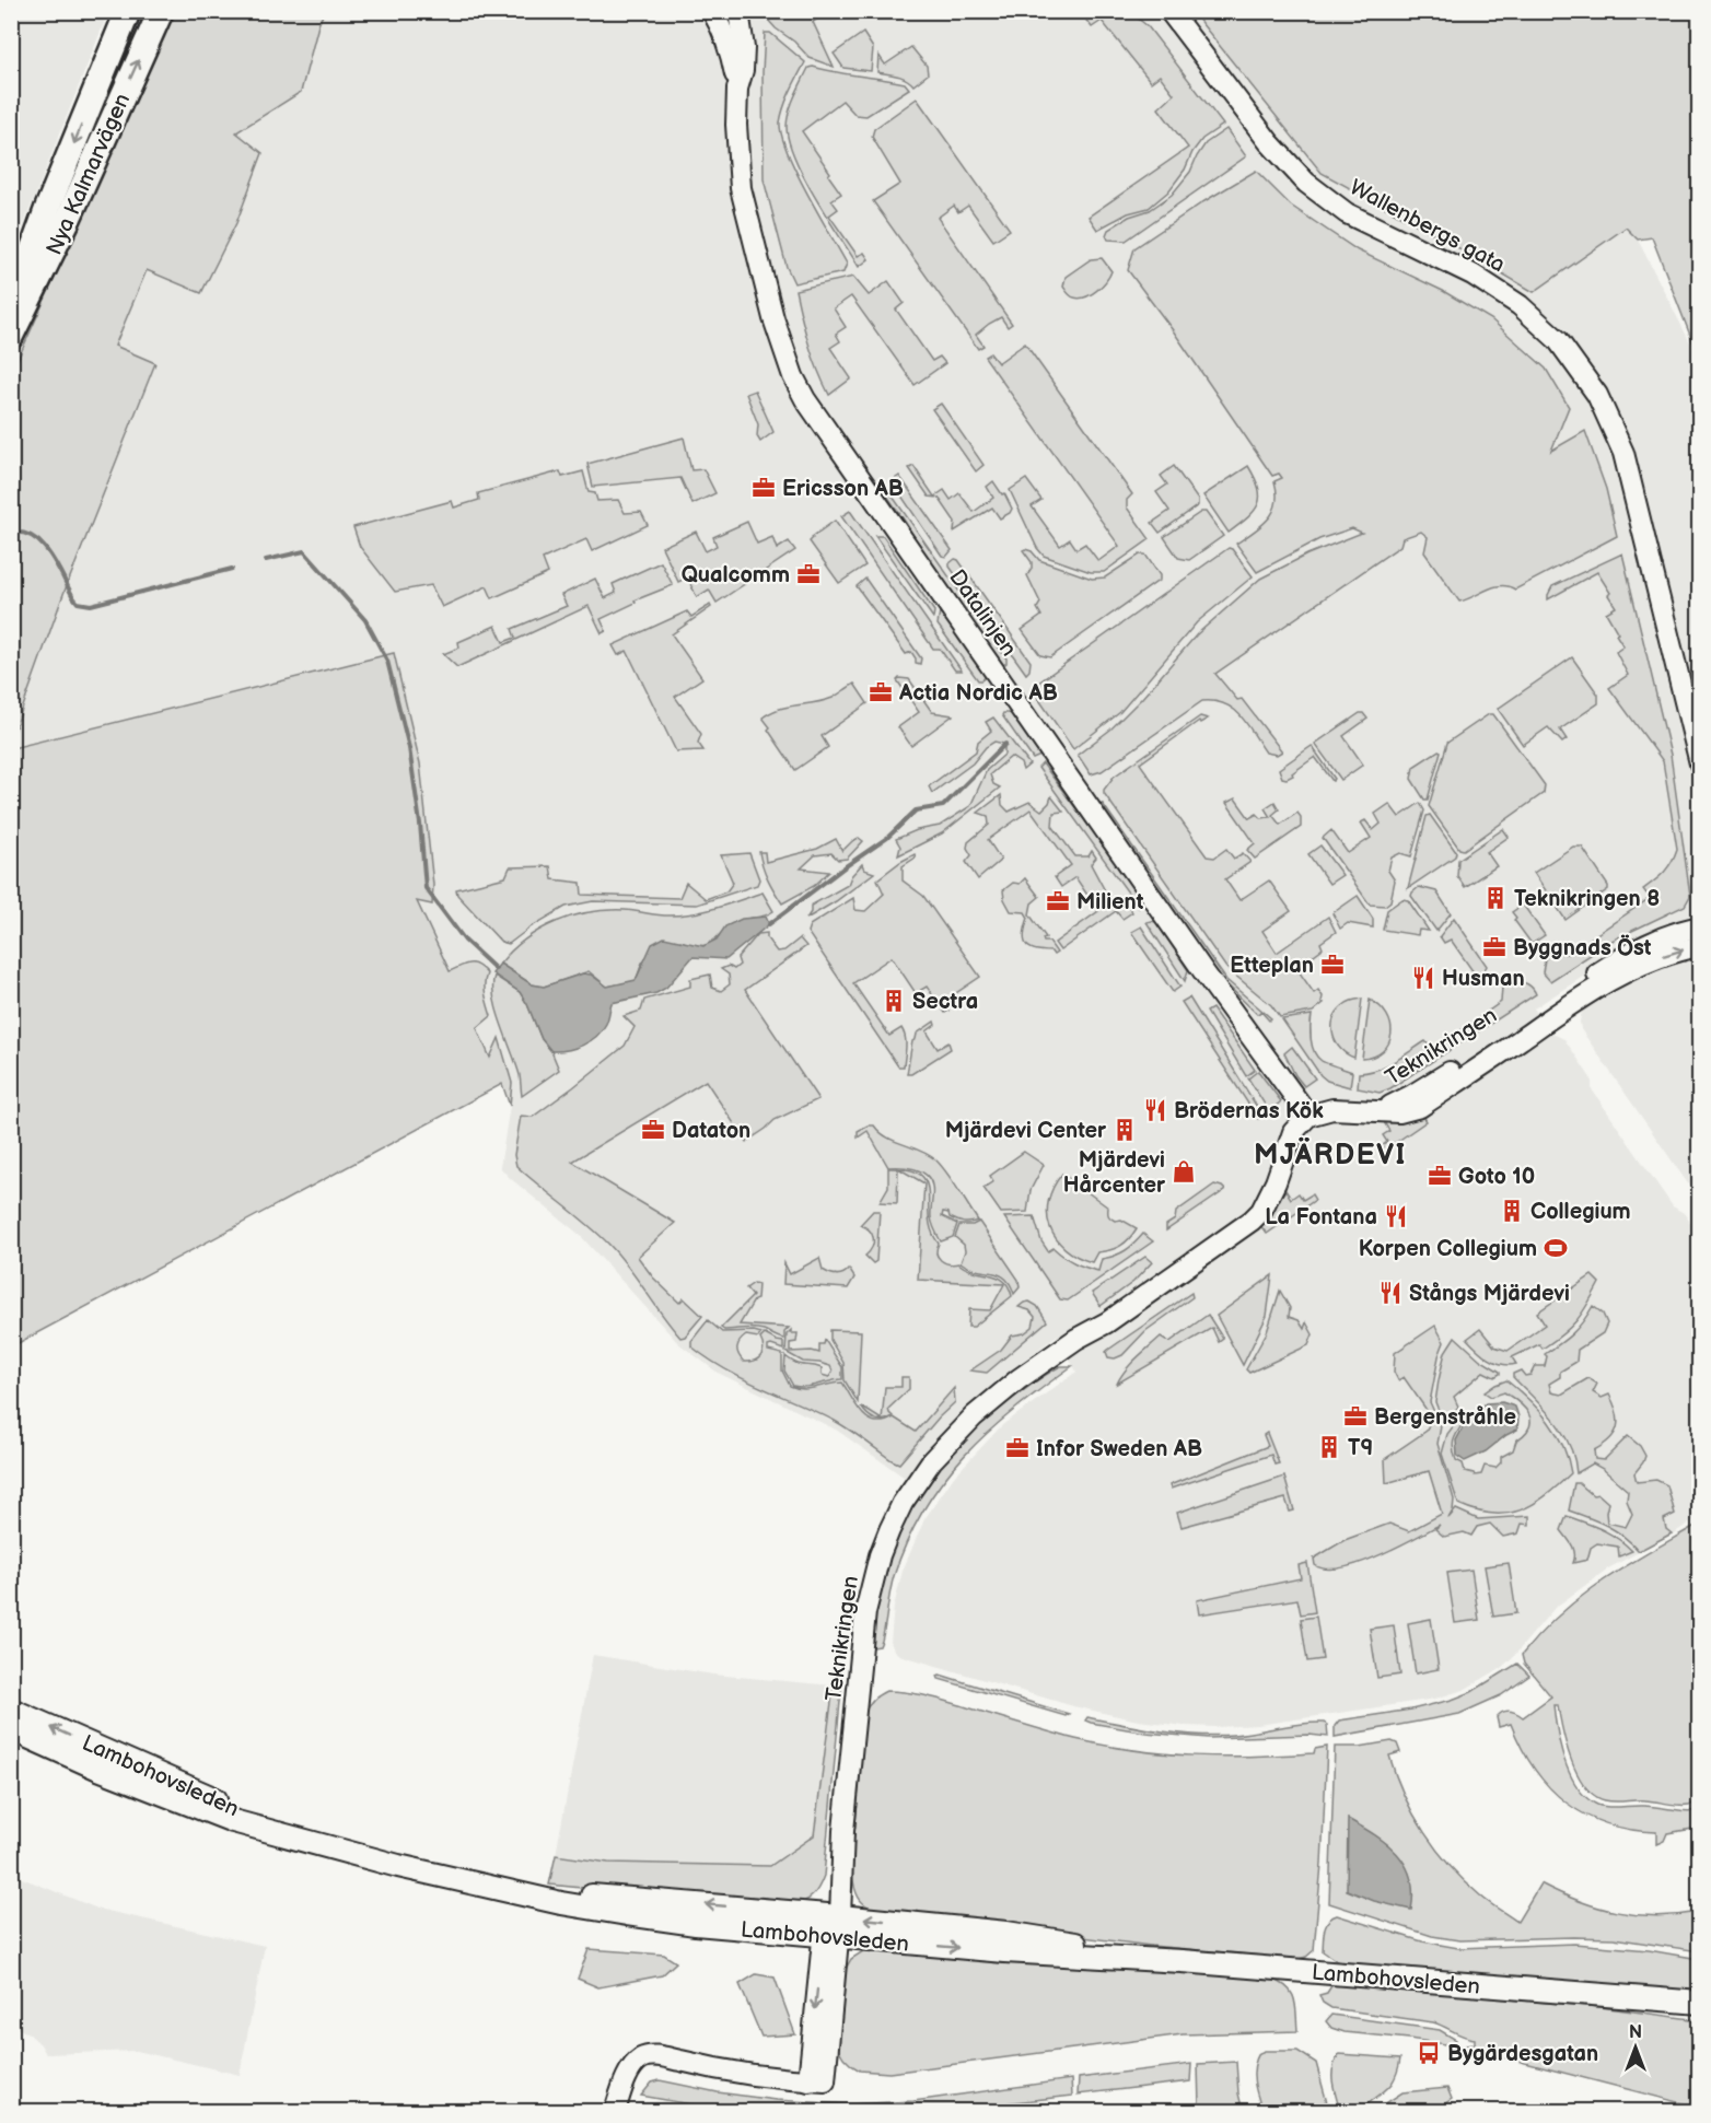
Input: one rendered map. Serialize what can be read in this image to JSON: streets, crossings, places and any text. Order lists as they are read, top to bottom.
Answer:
{
  "streets": {
    "main road": ["Nya Kalmarvägen", "Lambohovsleden"],
    "street": ["Wallenbergs gata", "Datalinjen", "Teknikringen"]
  },
  "crossings": [
    ["Datalinjen", "Teknikringen"],
    ["Teknikringen", "Lambohovsleden"]
  ],
  "districts": ["MJÄRDEVI"],
  "places": {
    "office": [
      "Ericsson AB",
      "Qualcomm",
      "Actia Nordic AB",
      "Milient",
      "Byggnads Öst",
      "Etteplan",
      "Dataton",
      "Goto 10",
      "Bergenstråhle",
      "Infor Sweden AB"
    ],
    "building": [
      "Teknikringen 8",
      "Sectra",
      "Mjärdevi Center",
      "Collegium",
      "T9"
    ],
    "restaurant": [
      "Husman",
      "Brödernas Kök",
      "La Fontana",
      "Stångs Mjärdevi"
    ],
    "shop": ["Mjärdevi Hårcenter"],
    "sports": ["Korpen Collegium"],
    "bus stop": ["Bygärdesgatan"]
  },
  "north": "top"
}
